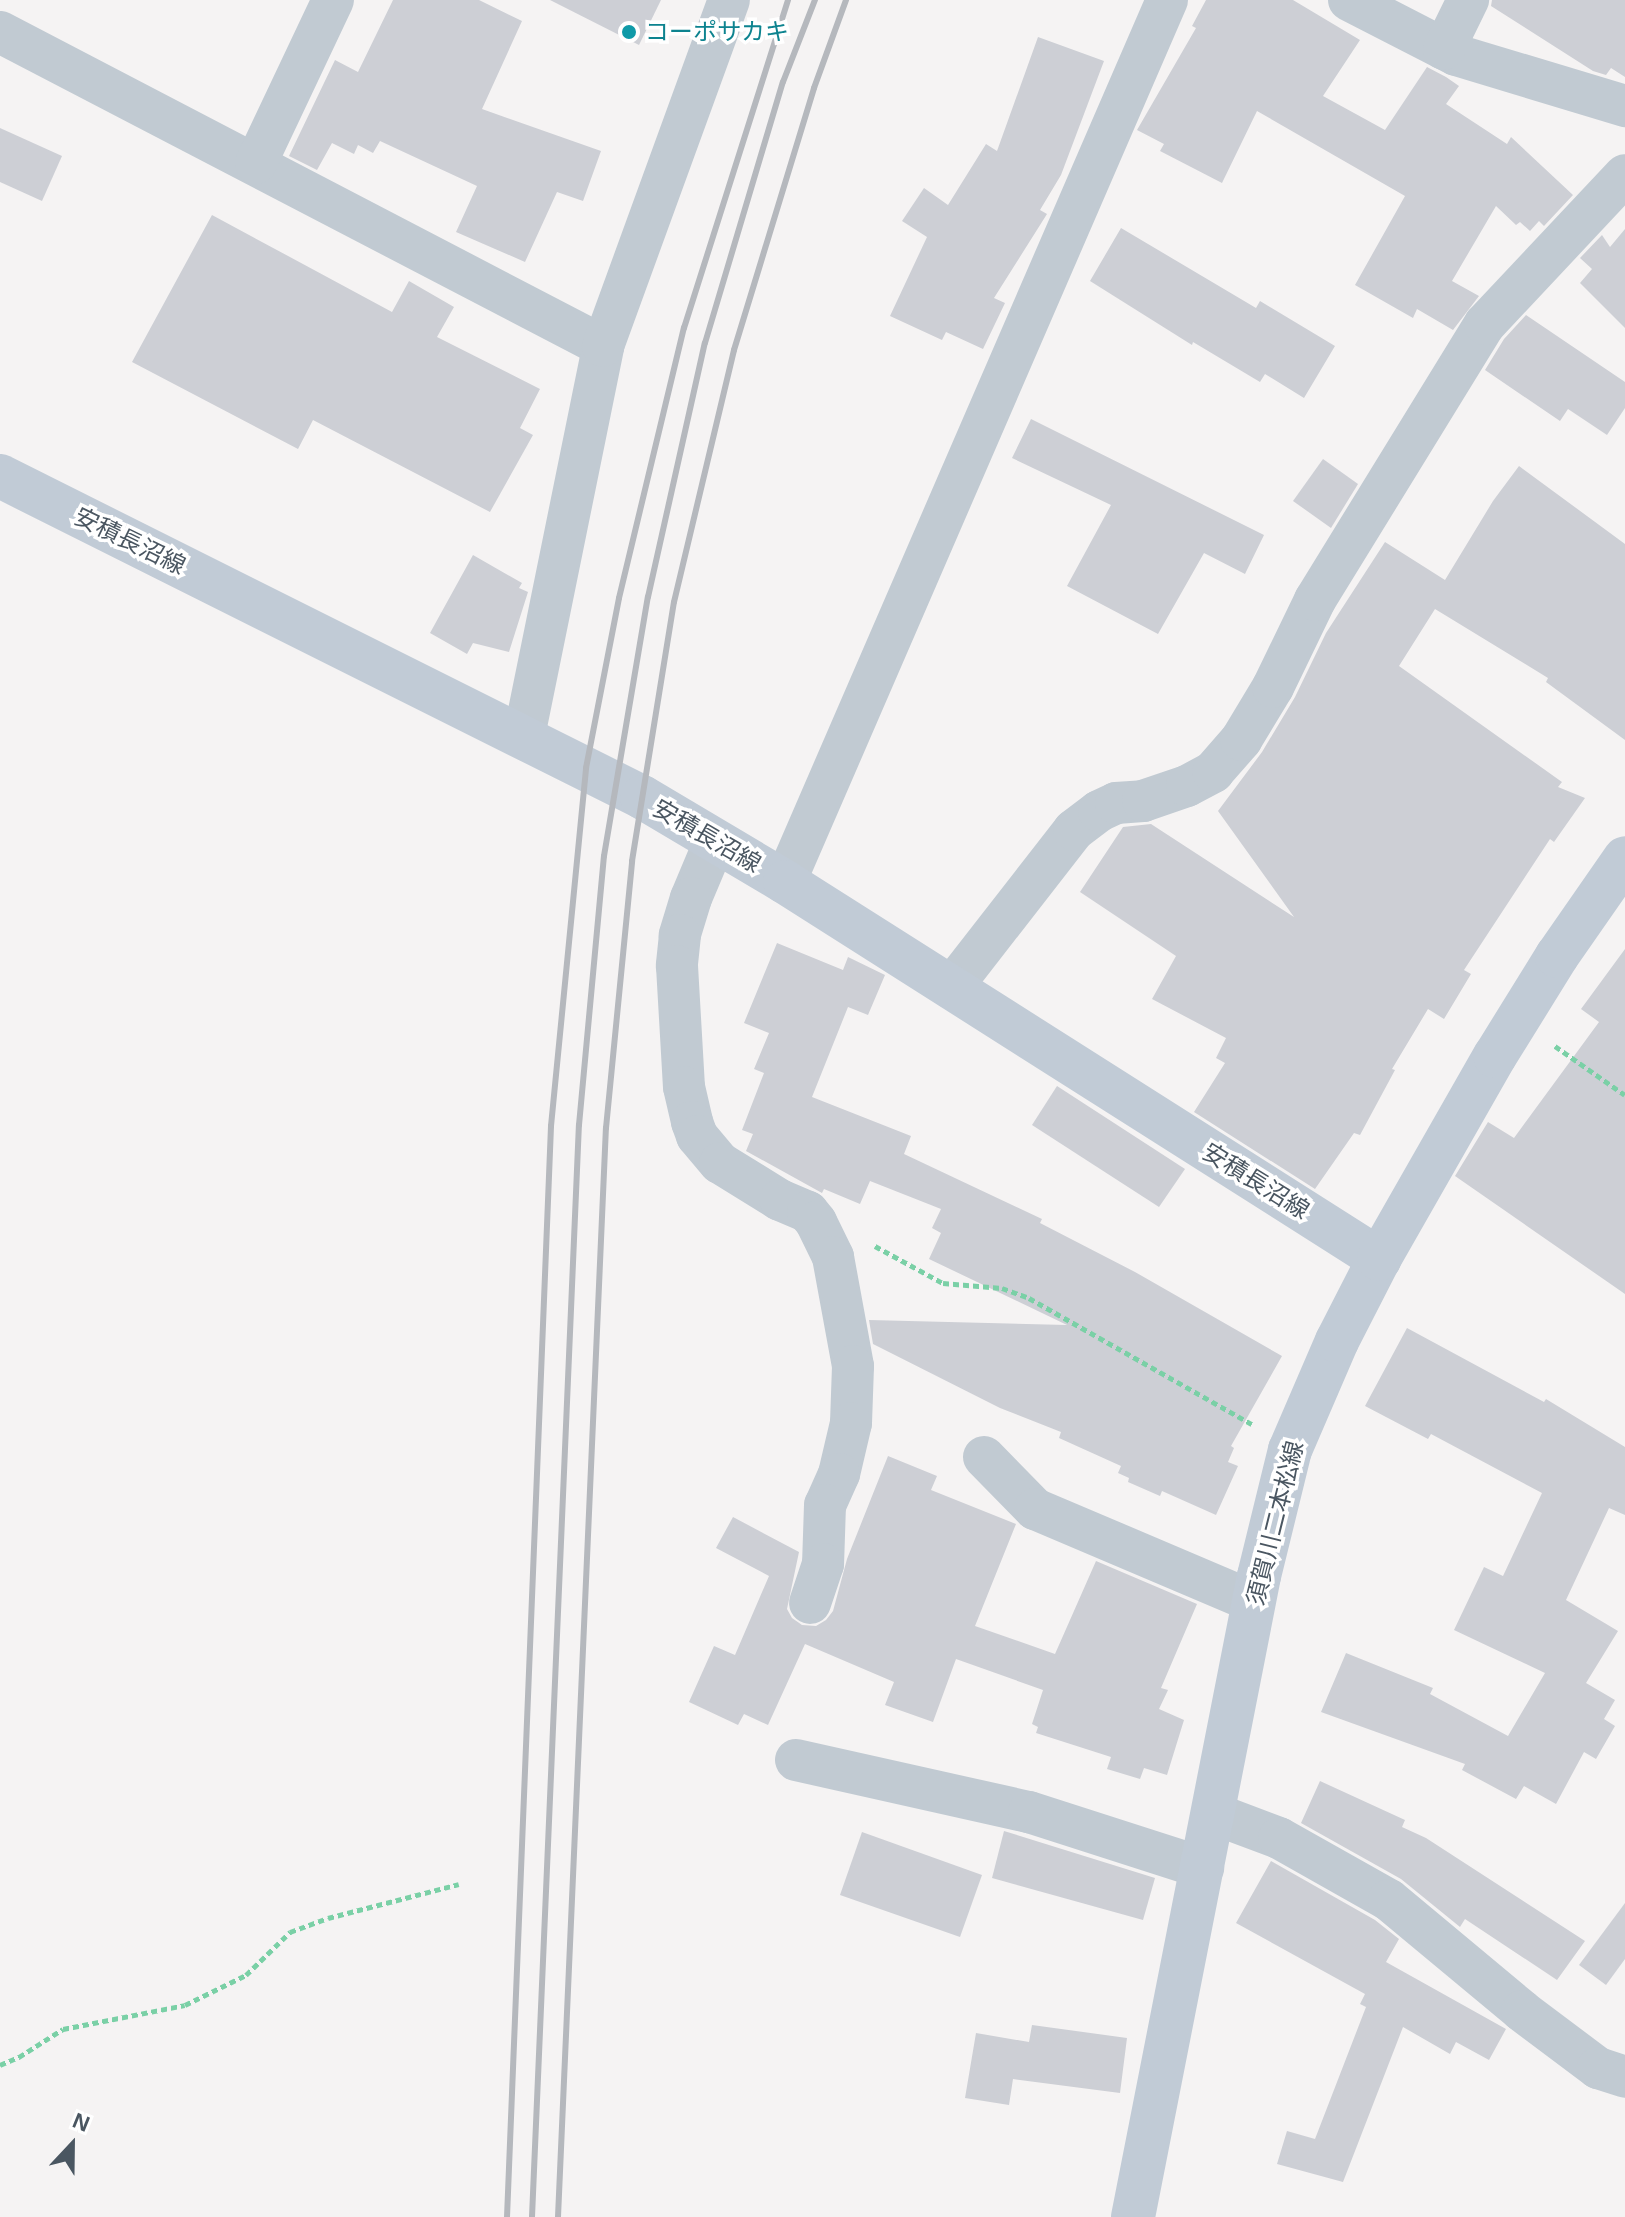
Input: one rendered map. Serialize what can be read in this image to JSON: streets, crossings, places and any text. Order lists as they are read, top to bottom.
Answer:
{
  "streets": {
    "main road": ["安積長沼線", "須賀川二本松線"]
  },
  "crossings": [
    ["安積長沼線", "須賀川二本松線"]
  ],
  "places": ["コーポサカキ"],
  "north": "top"
}
